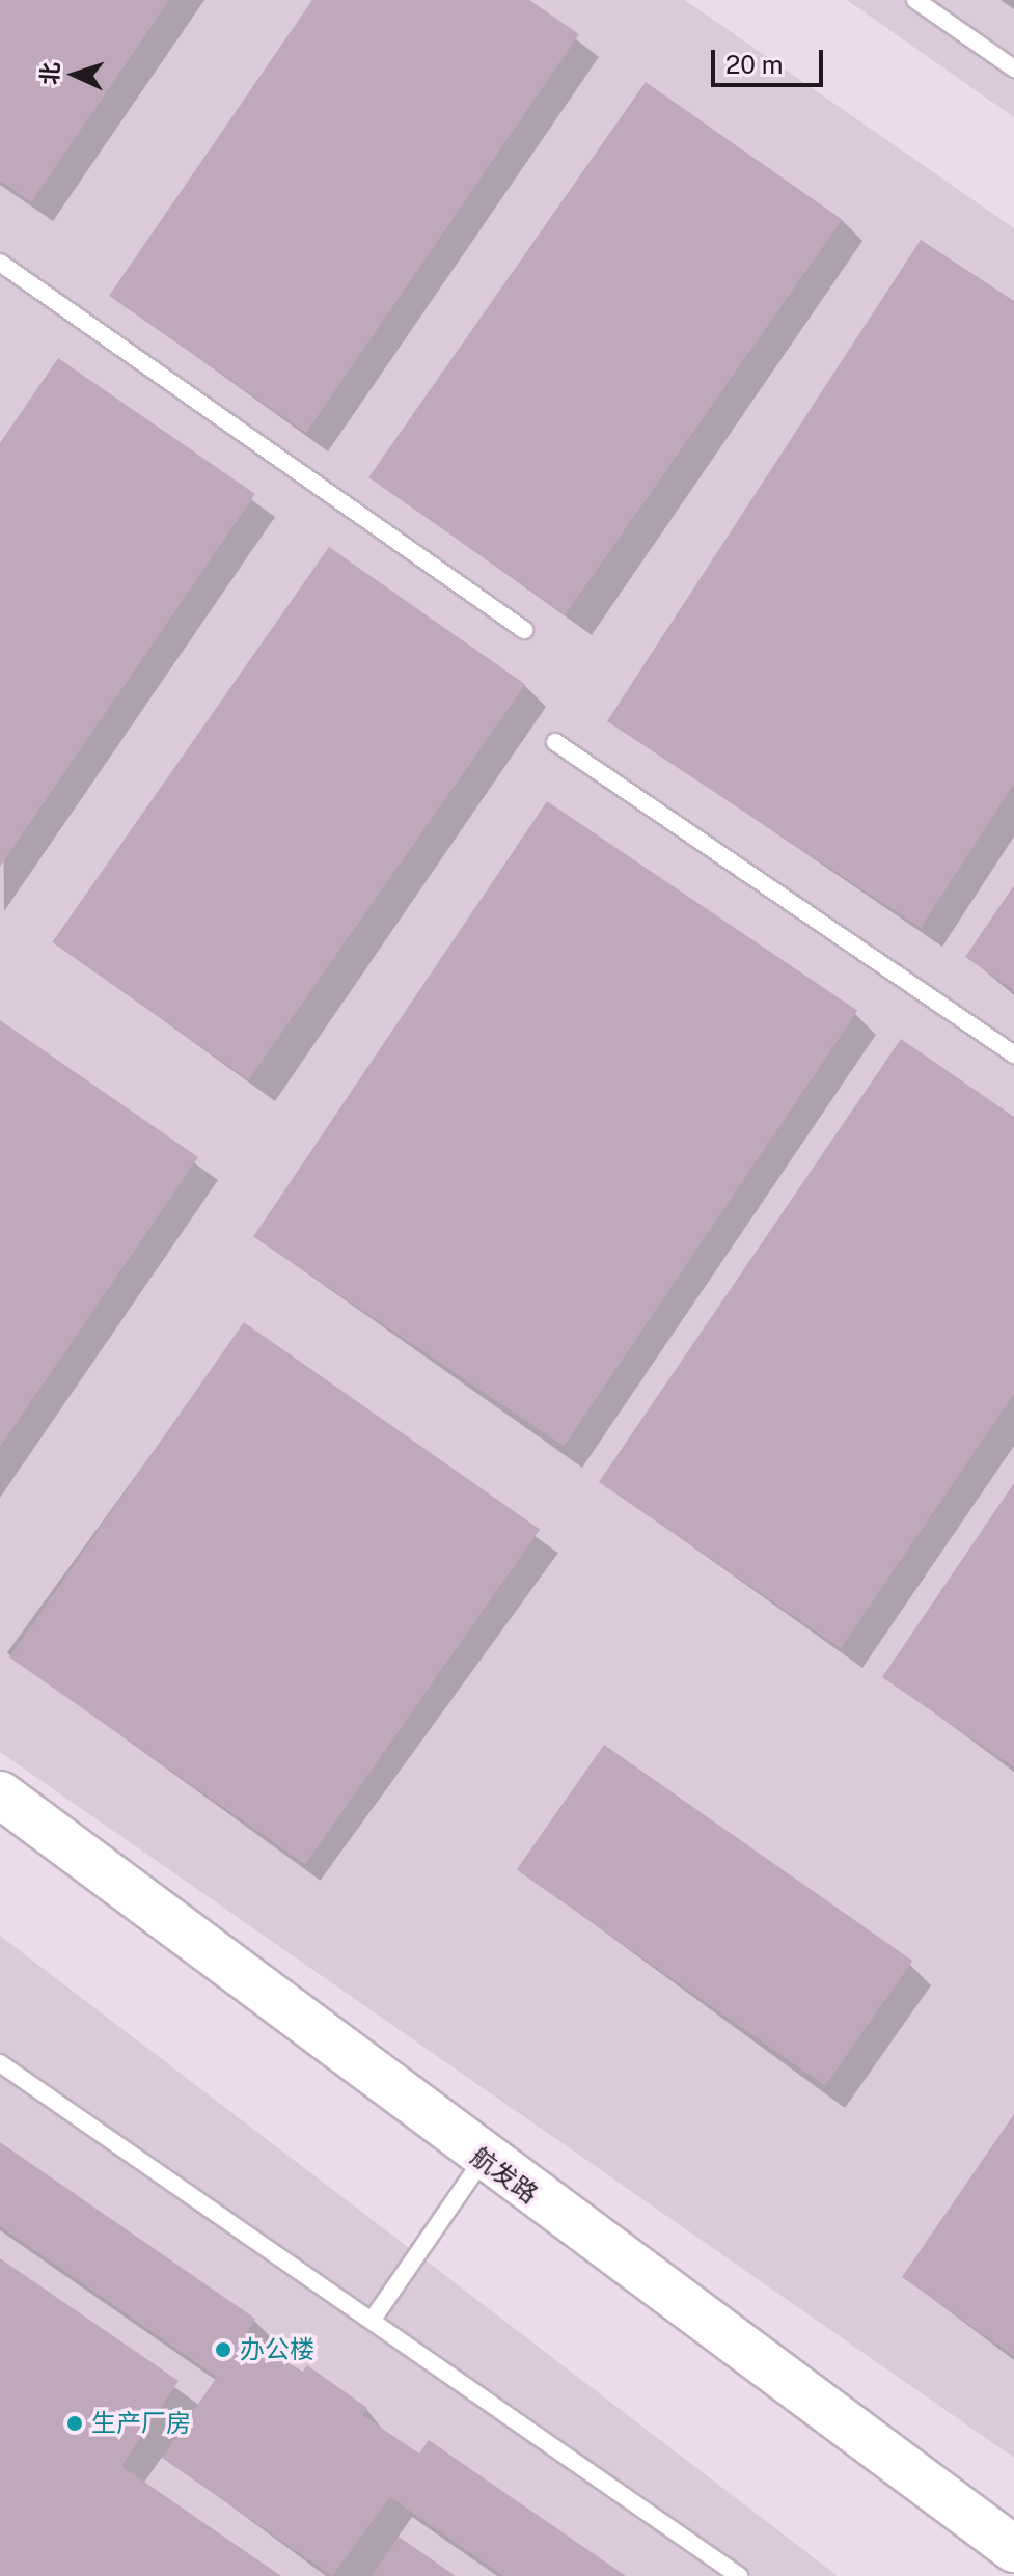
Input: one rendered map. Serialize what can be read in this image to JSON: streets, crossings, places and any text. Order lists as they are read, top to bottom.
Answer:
{
  "streets": {
    "main road": ["航发路"]
  },
  "places": ["办公楼", "生产厂房"],
  "scale_bar": "20 m",
  "north": "left"
}
